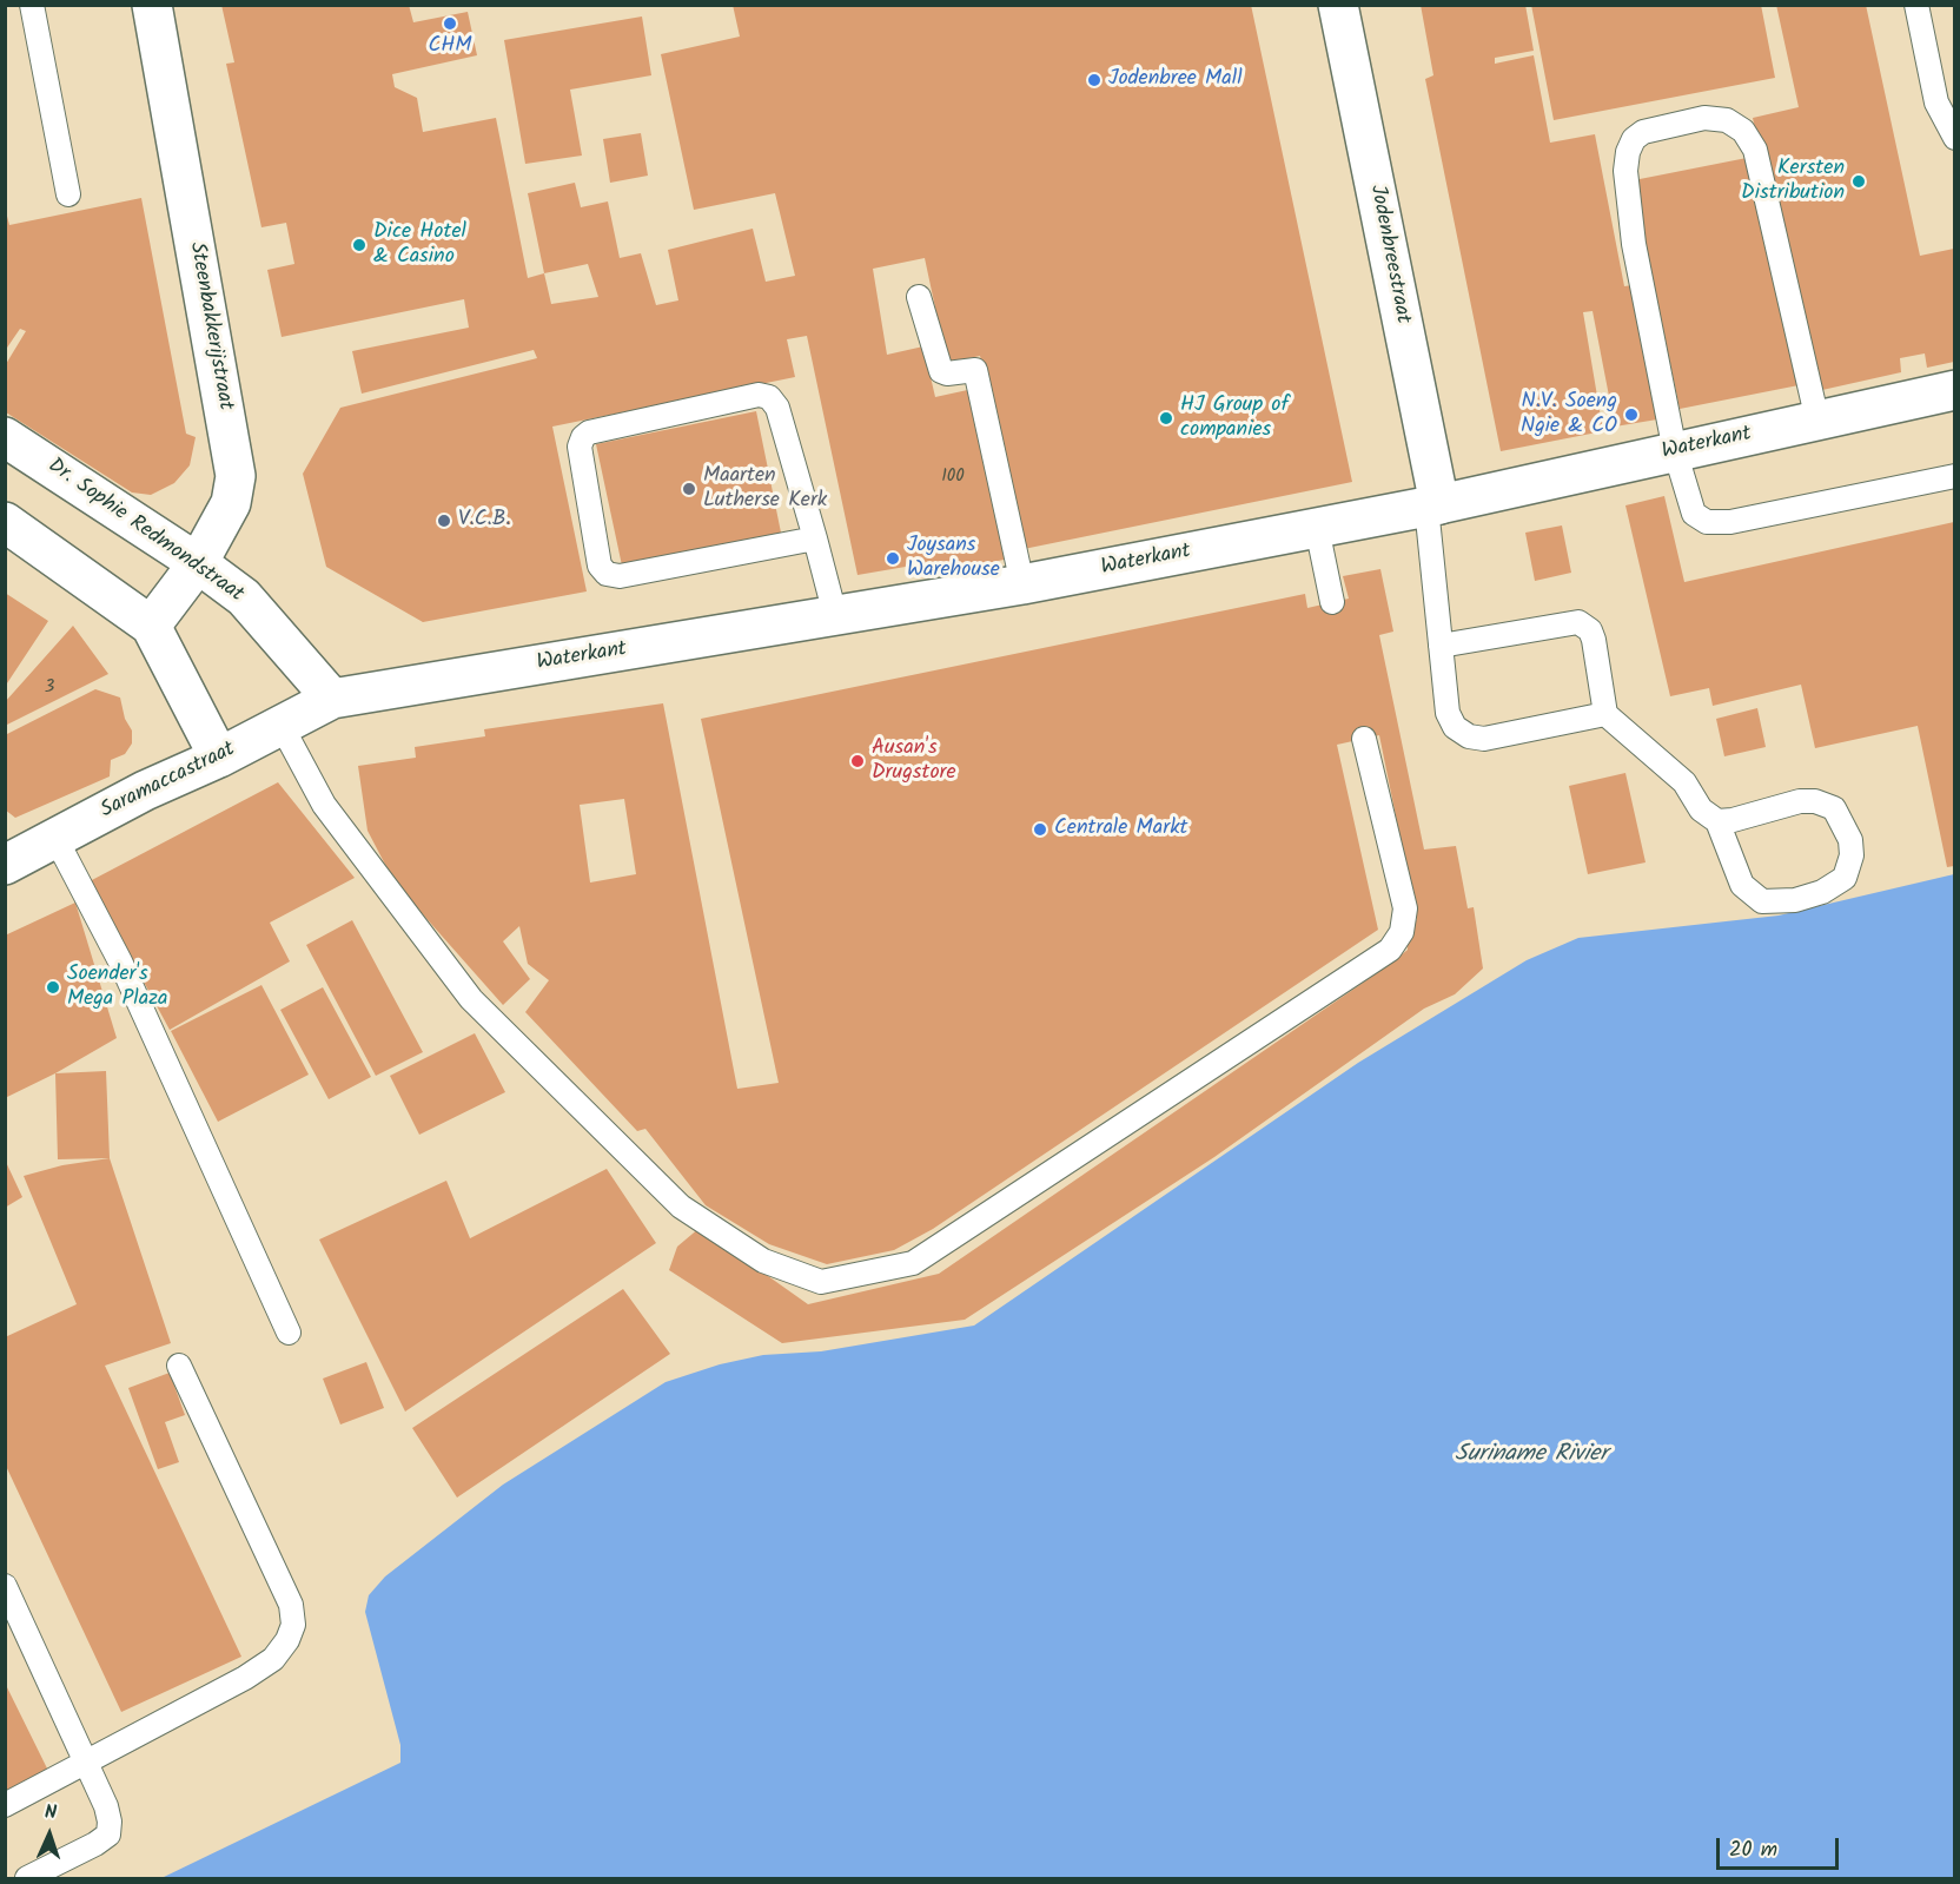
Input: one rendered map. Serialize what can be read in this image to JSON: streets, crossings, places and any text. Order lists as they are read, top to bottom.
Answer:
{
  "streets": {
    "main road": [
      "Jodenbreestraat",
      "Steenbakkerijstraat",
      "Waterkant",
      "Dr. Sophie Redmondstraat",
      "Saramaccastraat"
    ]
  },
  "crossings": [
    ["Jodenbreestraat", "Waterkant"],
    ["Steenbakkerijstraat", "Dr. Sophie Redmondstraat"],
    ["Waterkant", "Dr. Sophie Redmondstraat"],
    ["Waterkant", "Saramaccastraat"],
    ["Dr. Sophie Redmondstraat", "Saramaccastraat"]
  ],
  "water": ["Suriname Rivier"],
  "places": [
    "CHM",
    "Jodenbree Mall",
    "Kersten Distribution",
    "Dice Hotel & Casino",
    "N.V. Soeng Ngie & CO",
    "HJ Group of companies",
    "Maarten Lutherse Kerk",
    "V.C.B.",
    "Joysans Warehouse",
    "Ausan's Drugstore",
    "Centrale Markt",
    "Soender's Mega Plaza"
  ],
  "house_numbers": ["100", "3"],
  "scale_bar": "20 m",
  "north": "top"
}
